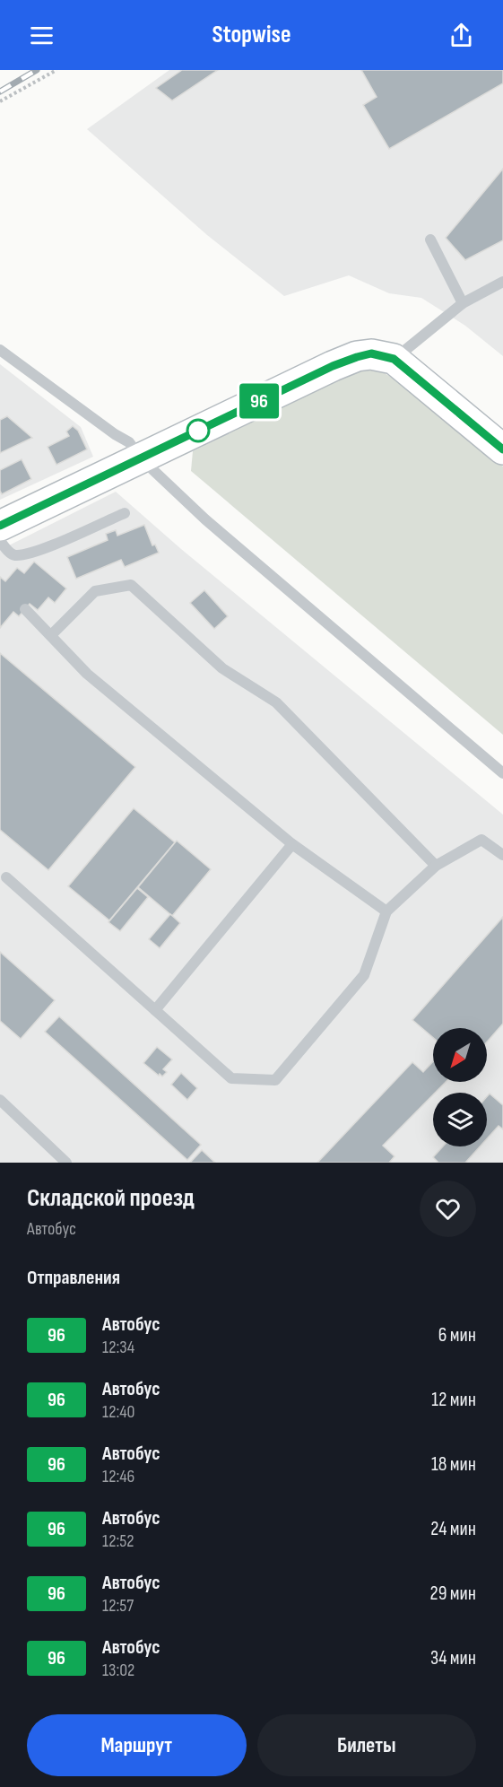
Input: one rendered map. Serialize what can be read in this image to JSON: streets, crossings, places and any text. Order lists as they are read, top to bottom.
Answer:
{
  "lines": ["bus line 96"],
  "north": "bottom left",
  "page": {
    "header": "Stopwise",
    "on_map": "96",
    "heading": [
      ["Складской проезд", "Автобус"],
      "Отправления"
    ],
    "list": [
      {
        "mark": "96",
        "name": "Автобус",
        "note": "12:34",
        "value": "6 мин"
      },
      {
        "mark": "96",
        "name": "Автобус",
        "note": "12:40",
        "value": "12 мин"
      },
      {
        "mark": "96",
        "name": "Автобус",
        "note": "12:46",
        "value": "18 мин"
      },
      {
        "mark": "96",
        "name": "Автобус",
        "note": "12:52",
        "value": "24 мин"
      },
      {
        "mark": "96",
        "name": "Автобус",
        "note": "12:57",
        "value": "29 мин"
      },
      {
        "mark": "96",
        "name": "Автобус",
        "note": "13:02",
        "value": "34 мин"
      }
    ],
    "buttons": ["Маршрут", "Билеты"]
  }
}
